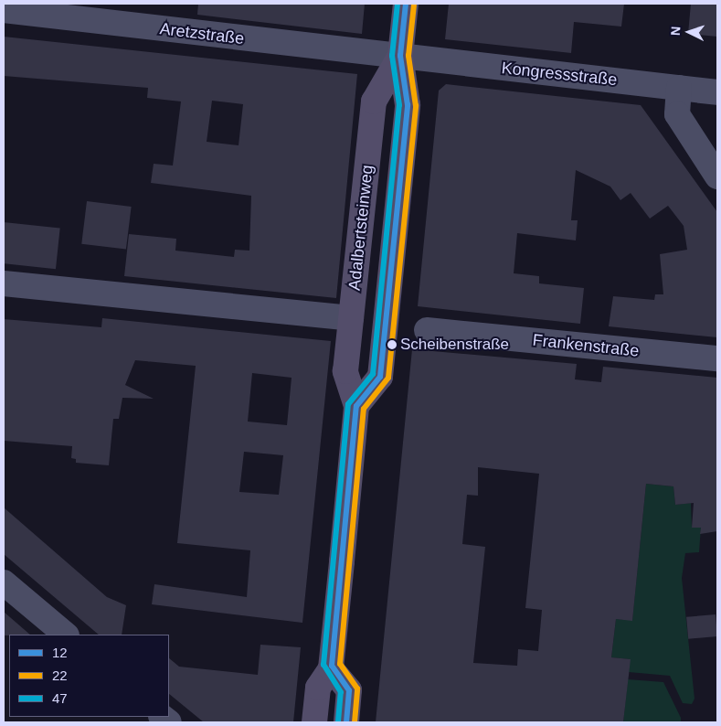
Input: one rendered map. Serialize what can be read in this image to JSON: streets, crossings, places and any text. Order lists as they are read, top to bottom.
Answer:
{
  "streets": {
    "main road": ["Adalbertsteinweg"],
    "street": ["Aretzstraße", "Kongressstraße", "Frankenstraße"]
  },
  "crossings": [
    ["Aretzstraße", "Kongressstraße"],
    ["Aretzstraße", "Adalbertsteinweg"],
    ["Kongressstraße", "Adalbertsteinweg"]
  ],
  "places": ["Scheibenstraße"],
  "lines": ["transit line 12", "transit line 47", "transit line 22"],
  "legend": ["12", "22", "47"],
  "north": "left"
}
